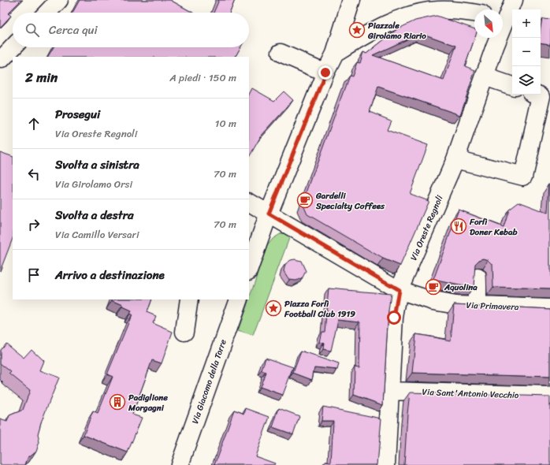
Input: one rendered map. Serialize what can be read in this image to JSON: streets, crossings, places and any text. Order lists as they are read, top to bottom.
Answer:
{
  "streets": {
    "street": [
      "Via Oreste Regnoli",
      "Via Primavera",
      "Via Giacomo della Torre",
      "Via Sant'Antonio Vecchio"
    ]
  },
  "crossings": [
    ["Via Oreste Regnoli", "Via Primavera"],
    ["Via Oreste Regnoli", "Via Sant'Antonio Vecchio"]
  ],
  "places": {
    "place": ["Piazzale Girolamo Riario", "Piazza Forlì Football Club 1919"],
    "cafe": ["Gardelli Specialty Coffees", "Aquolina"],
    "restaurant": ["Forlì Doner Kebab"],
    "building": ["Padiglione Morgagni"]
  },
  "north": "bottom right",
  "page": {
    "map_buttons": ["+", "−"],
    "search": "Cerca qui",
    "heading": ["2 min", "A piedi · 150 m"],
    "list": [
      ["Prosegui", "Via Oreste Regnoli", "10 m"],
      ["Svolta a sinistra", "Via Girolamo Orsi", "70 m"],
      ["Svolta a destra", "Via Camillo Versari", "70 m"],
      "Arrivo a destinazione"
    ]
  }
}
